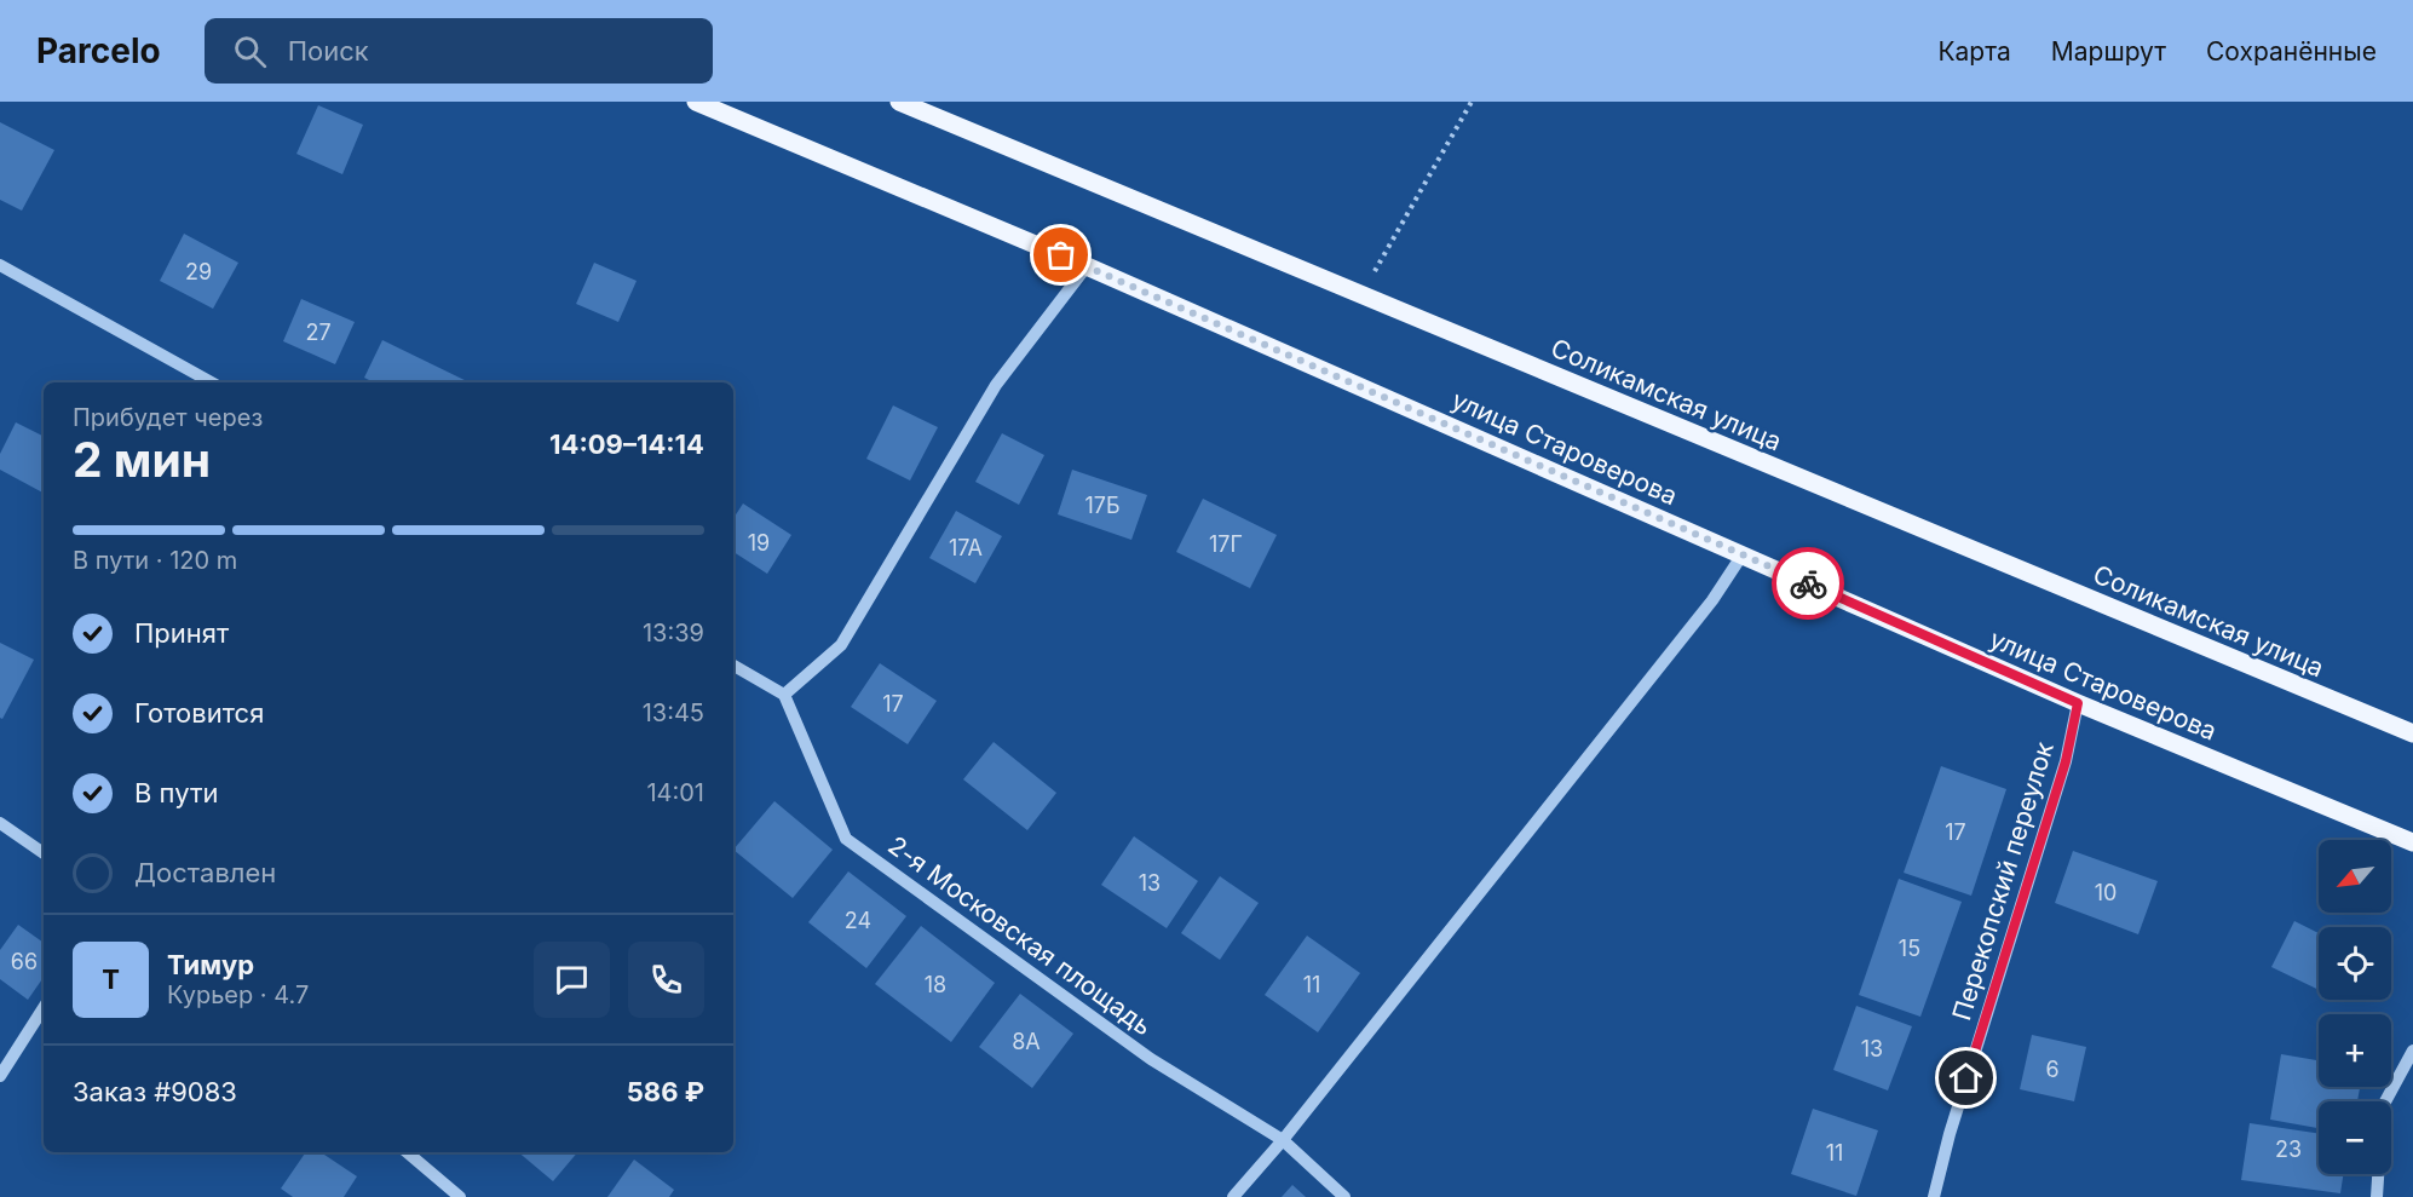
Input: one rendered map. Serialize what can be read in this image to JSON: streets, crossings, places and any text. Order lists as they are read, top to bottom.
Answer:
{
  "streets": {
    "main road": ["Соликамская улица", "улица Староверова"],
    "street": ["Перекопский переулок", "2-я Московская площадь"]
  },
  "crossings": [
    ["улица Староверова", "Перекопский переулок"]
  ],
  "house_numbers": [
    "29",
    "27",
    "17Б",
    "19",
    "17Г",
    "17А",
    "17",
    "17",
    "13",
    "10",
    "24",
    "15",
    "66",
    "18",
    "11",
    "8А",
    "13",
    "6",
    "23",
    "11"
  ],
  "north": "bottom left",
  "page": {
    "header": "Parcelo",
    "search": "Поиск",
    "nav": ["Карта", "Маршрут", "Сохранённые"],
    "heading": ["2 мин", "Прибудет через", "14:09–14:14"],
    "panel": [
      "Тимур",
      "Курьер · 4.7",
      "Заказ #9083",
      "586 ₽"
    ],
    "bar": "В пути · 120 m",
    "list": [
      ["Принят", "13:39"],
      ["Готовится", "13:45"],
      ["В пути", "14:01"],
      "Доставлен"
    ],
    "map_buttons": ["+", "−"],
    "round": "Т"
  }
}
